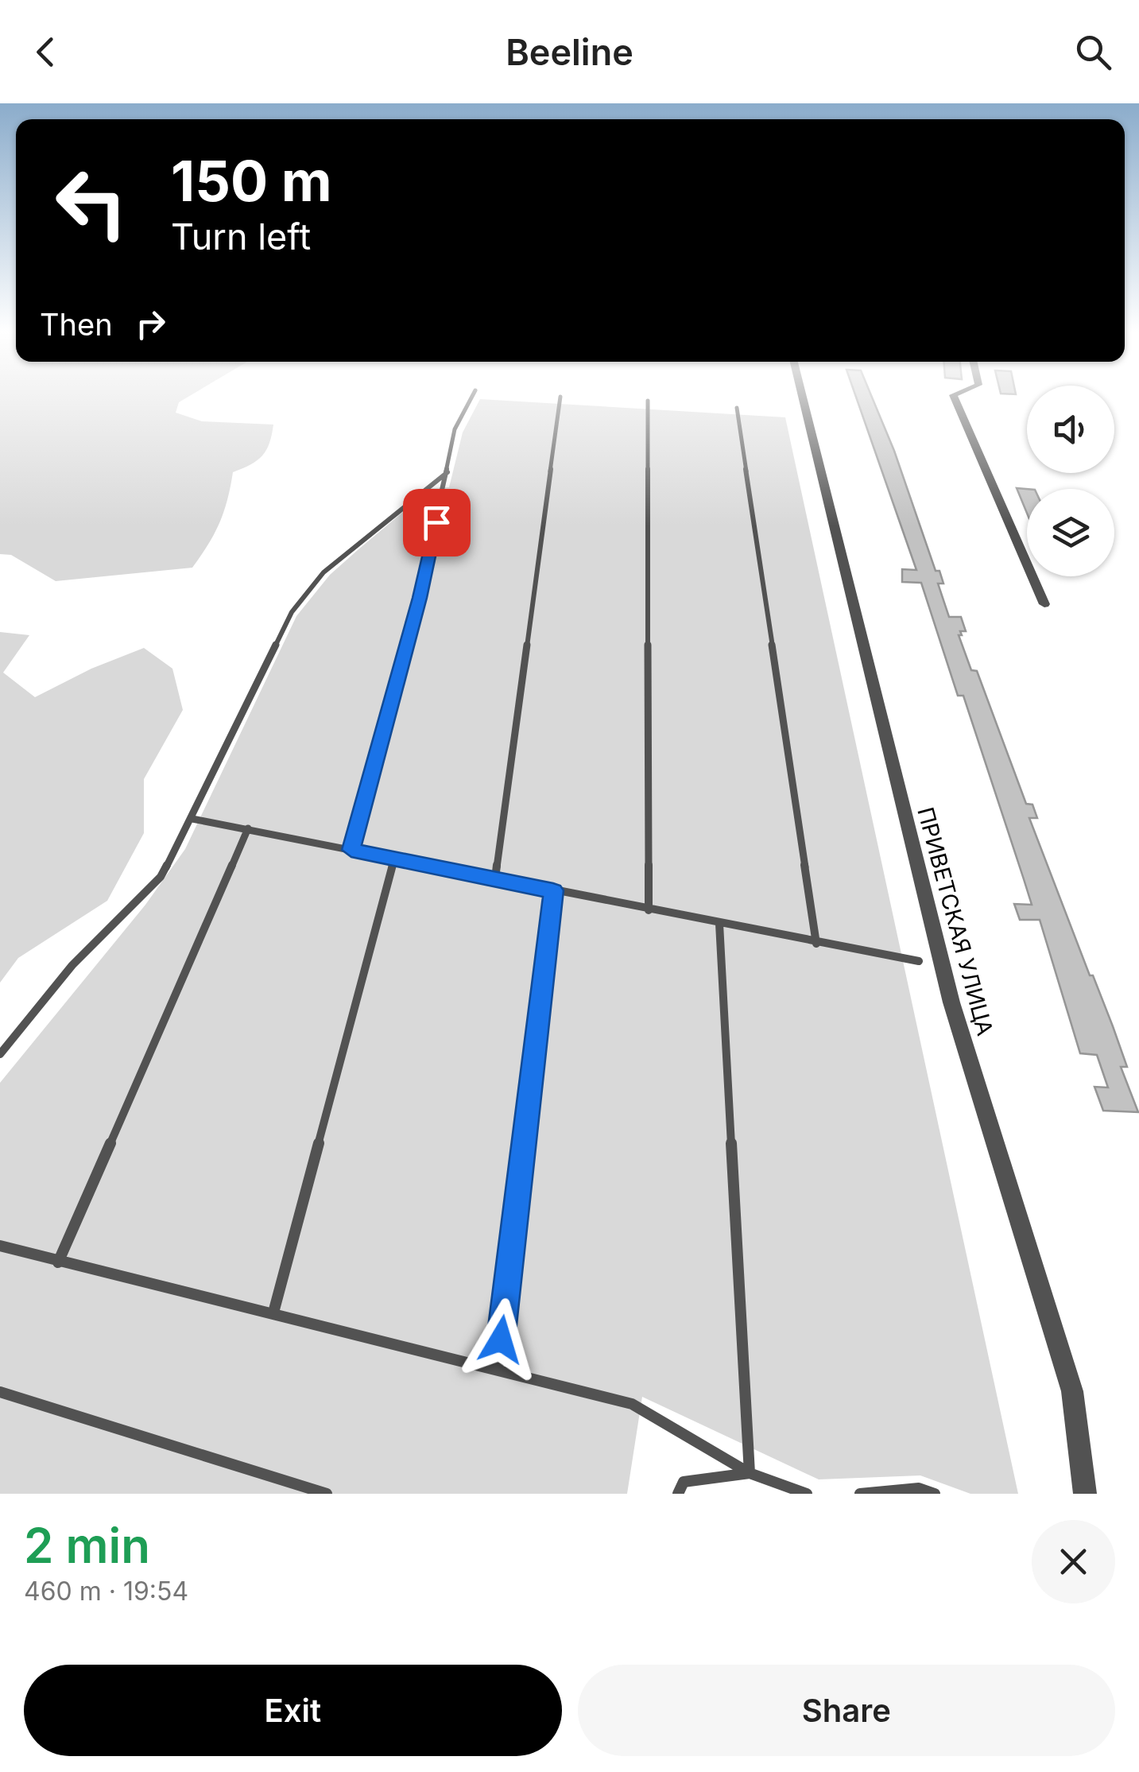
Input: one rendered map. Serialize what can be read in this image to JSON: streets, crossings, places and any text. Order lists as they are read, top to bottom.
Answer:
{
  "streets": {
    "street": ["ПРИВЕТСКАЯ УЛИЦА"]
  },
  "page": {
    "header": "Beeline",
    "turn": ["150 m", "Turn left"],
    "then": "Then",
    "heading": ["2 min", "460 m · 19:54"],
    "buttons": ["Exit", "Share"]
  }
}
